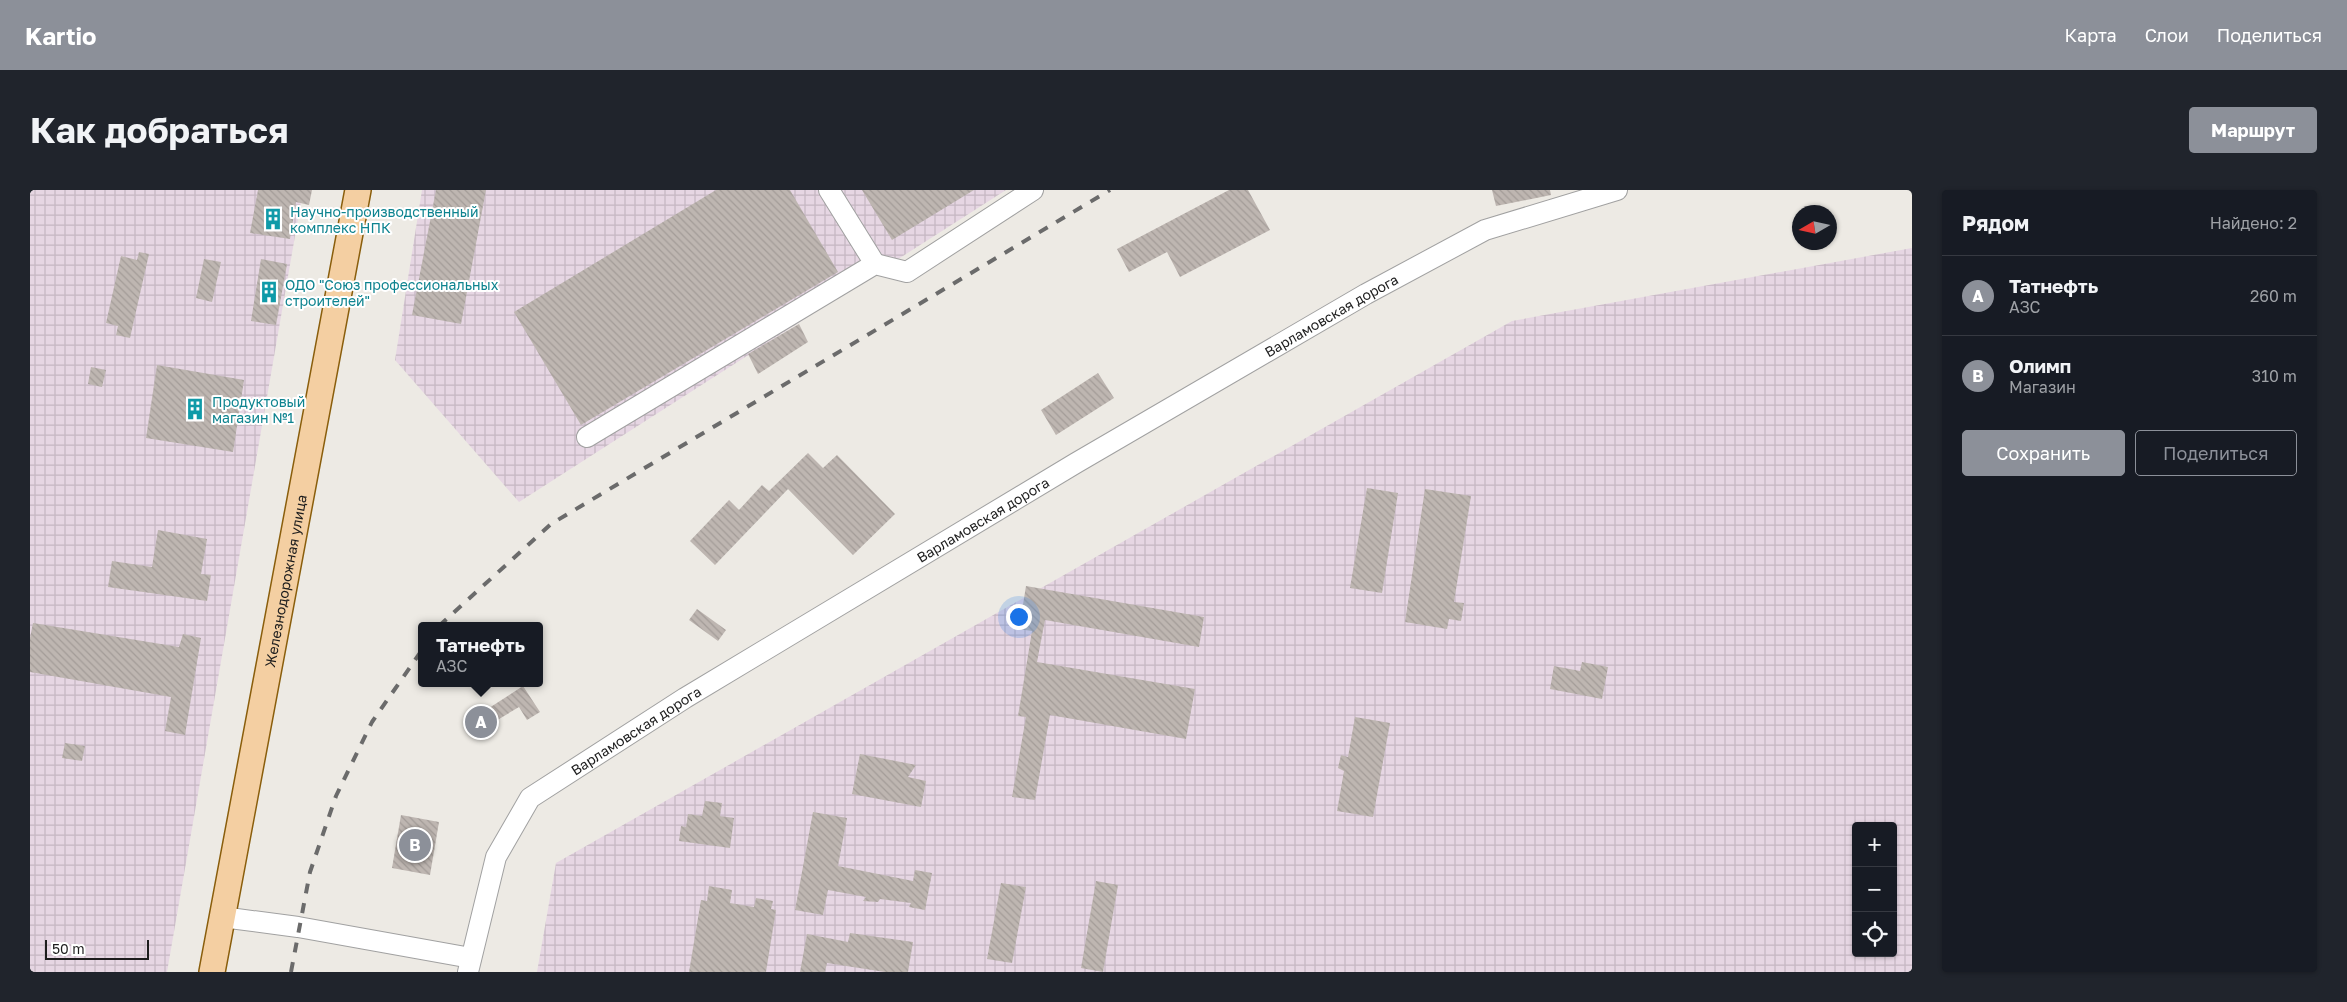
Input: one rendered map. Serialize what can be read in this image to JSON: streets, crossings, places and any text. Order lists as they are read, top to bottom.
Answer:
{
  "streets": {
    "main road": ["Железнодорожная улица"],
    "street": ["Варламовская дорога"]
  },
  "places": {
    "building": ["Научно-производственный комплекс НПК", "ОДО \"Союз профессиональных строителей\"", "Продуктовый магазин №1"]
  },
  "scale_bar": "50 m",
  "north": "left",
  "page": {
    "header": "Kartio",
    "nav": ["Карта", "Слои", "Поделиться"],
    "buttons": [
      "Маршрут",
      ["Сохранить", "Поделиться"]
    ],
    "title": "Как добраться",
    "heading": ["Рядом", "Найдено: 2"],
    "list": [
      {
        "mark": "A",
        "name": "Татнефть",
        "note": "АЗС",
        "value": "260 m"
      },
      {
        "mark": "B",
        "name": "Олимп",
        "note": "Магазин",
        "value": "310 m"
      }
    ],
    "popup": ["Татнефть", "АЗС"],
    "pins": ["A", "B"],
    "map_buttons": ["+", "−"],
    "scale": "50 m"
  }
}
